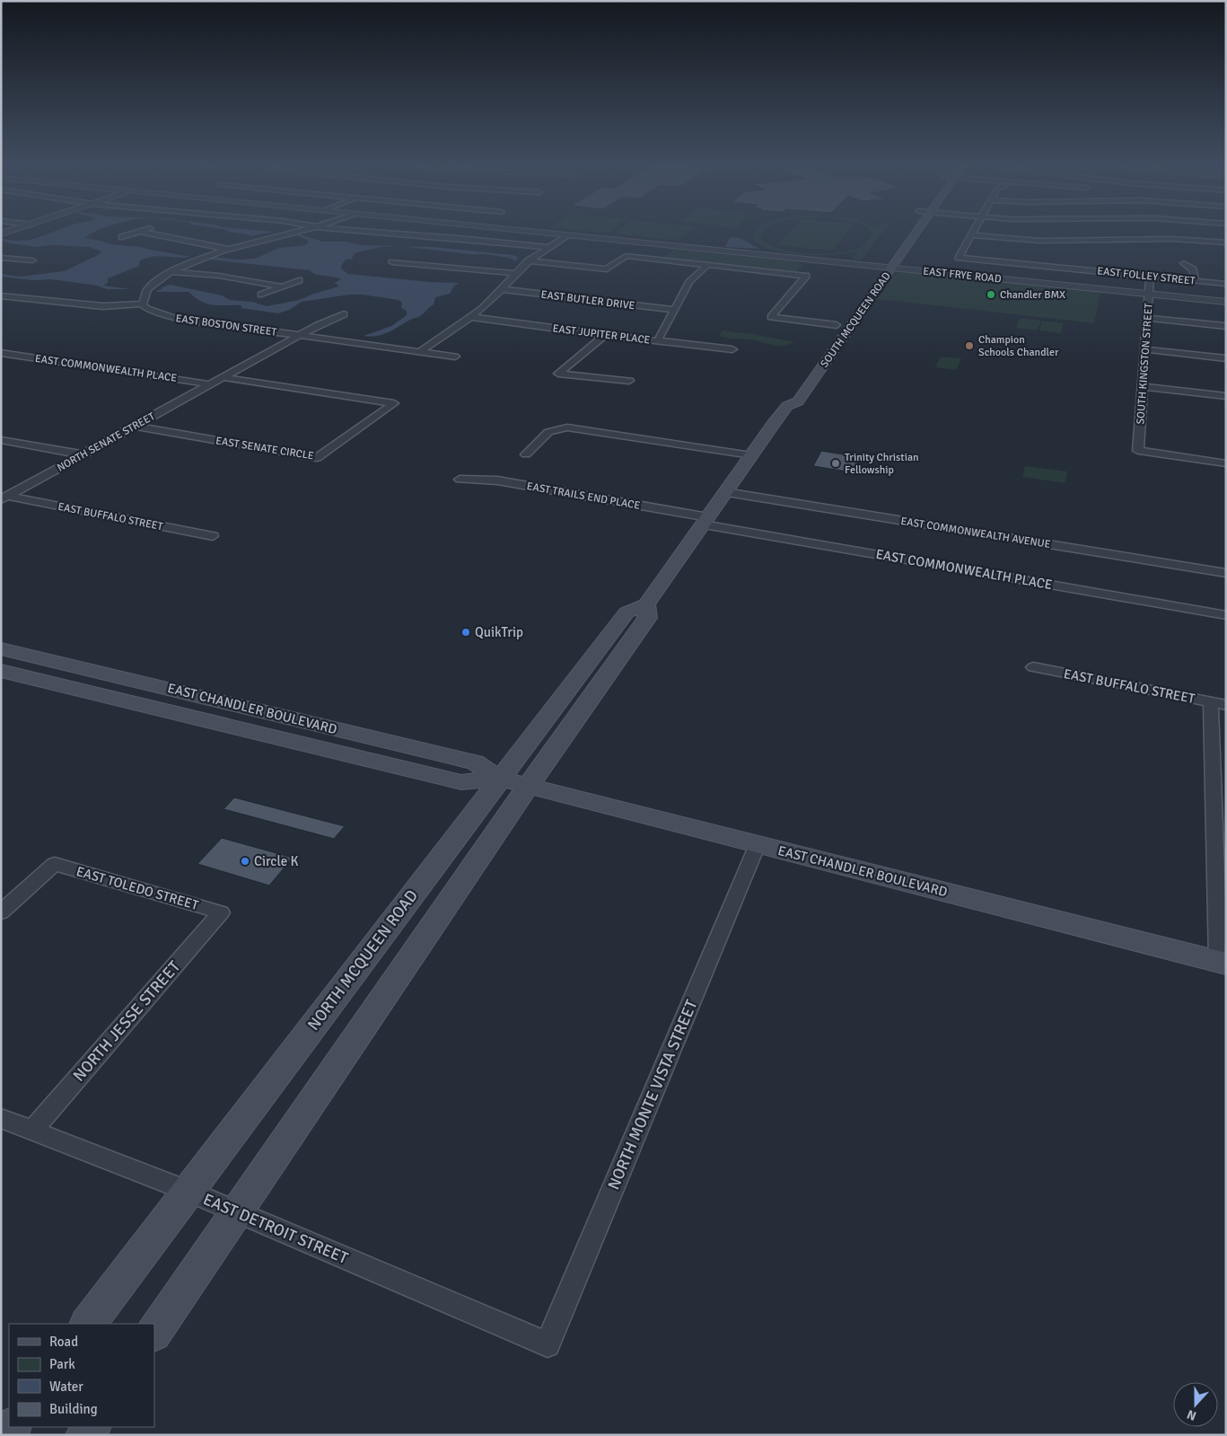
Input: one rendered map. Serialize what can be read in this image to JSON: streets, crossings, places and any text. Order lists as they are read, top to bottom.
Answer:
{
  "streets": {
    "main road": ["SOUTH MCQUEEN ROAD", "EAST CHANDLER BOULEVARD", "NORTH MCQUEEN ROAD"],
    "street": [
      "EAST FRYE ROAD",
      "EAST FOLLEY STREET",
      "EAST BUTLER DRIVE",
      "EAST BOSTON STREET",
      "EAST JUPITER PLACE",
      "SOUTH KINGSTON STREET",
      "EAST COMMONWEALTH PLACE",
      "NORTH SENATE STREET",
      "EAST SENATE CIRCLE",
      "EAST TRAILS END PLACE",
      "EAST BUFFALO STREET",
      "EAST COMMONWEALTH AVENUE",
      "EAST TOLEDO STREET",
      "NORTH JESSE STREET",
      "NORTH MONTE VISTA STREET",
      "EAST DETROIT STREET"
    ]
  },
  "crossings": [
    ["EAST FRYE ROAD", "SOUTH MCQUEEN ROAD"],
    ["EAST FRYE ROAD", "SOUTH KINGSTON STREET"],
    ["EAST FOLLEY STREET", "SOUTH KINGSTON STREET"],
    ["SOUTH MCQUEEN ROAD", "EAST COMMONWEALTH PLACE"],
    ["SOUTH MCQUEEN ROAD", "EAST TRAILS END PLACE"],
    ["SOUTH MCQUEEN ROAD", "EAST COMMONWEALTH AVENUE"],
    ["EAST BOSTON STREET", "NORTH SENATE STREET"],
    ["EAST COMMONWEALTH PLACE", "NORTH SENATE STREET"],
    ["EAST COMMONWEALTH PLACE", "EAST TRAILS END PLACE"],
    ["NORTH SENATE STREET", "EAST SENATE CIRCLE"],
    ["NORTH SENATE STREET", "EAST BUFFALO STREET"],
    ["EAST CHANDLER BOULEVARD", "NORTH MCQUEEN ROAD"],
    ["EAST CHANDLER BOULEVARD", "NORTH MONTE VISTA STREET"],
    ["EAST TOLEDO STREET", "NORTH JESSE STREET"],
    ["NORTH MCQUEEN ROAD", "EAST DETROIT STREET"],
    ["NORTH JESSE STREET", "EAST DETROIT STREET"],
    ["NORTH MONTE VISTA STREET", "EAST DETROIT STREET"]
  ],
  "places": [
    "Chandler BMX",
    "Champion Schools Chandler",
    "Trinity Christian Fellowship",
    "QuikTrip",
    "Circle K"
  ],
  "legend": [
    "Road",
    "Park",
    "Water",
    "Building"
  ],
  "north": "bottom"
}
